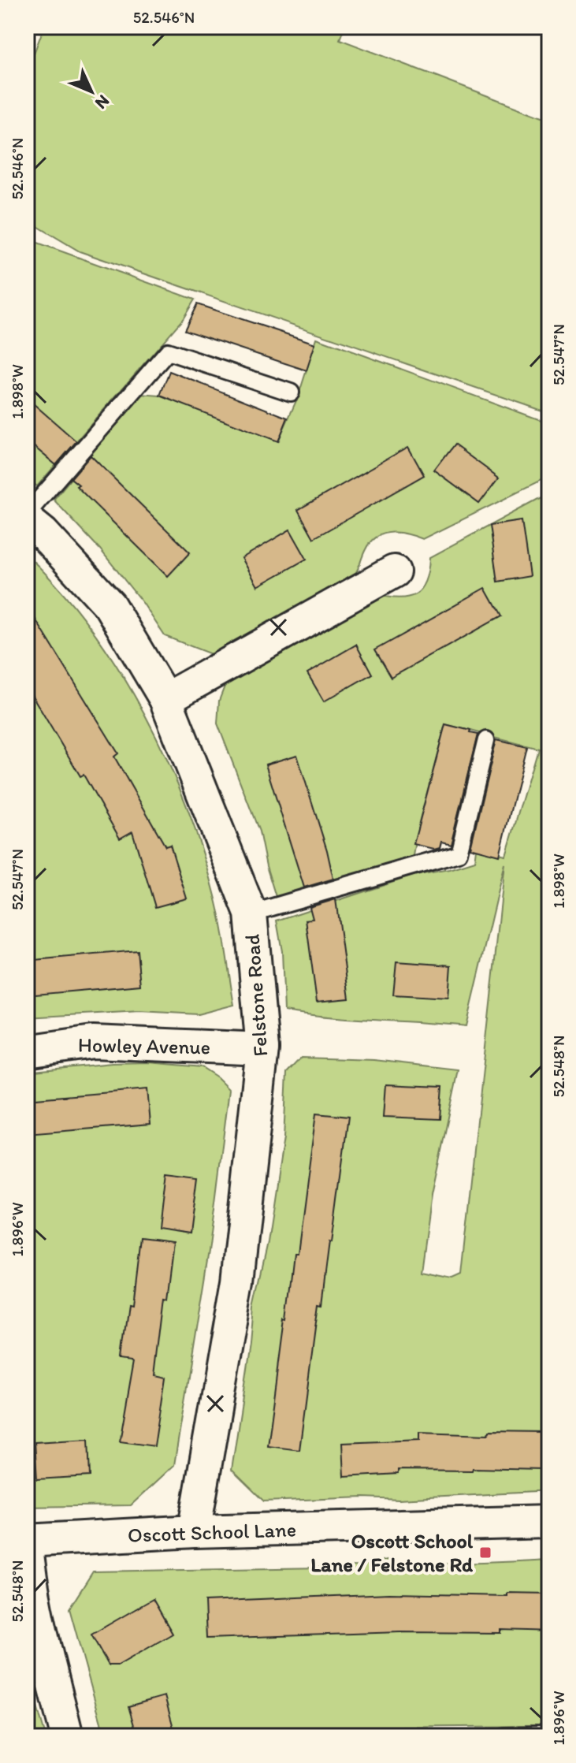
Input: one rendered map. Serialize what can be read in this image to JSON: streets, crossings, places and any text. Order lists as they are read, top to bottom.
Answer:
{
  "streets": {
    "street": ["Felstone Road", "Howley Avenue", "Oscott School Lane"]
  },
  "crossings": [
    ["Felstone Road", "Howley Avenue"],
    ["Felstone Road", "Oscott School Lane"]
  ],
  "places": {
    "transit": ["Oscott School Lane / Felstone Rd"]
  },
  "north": "bottom right",
  "coordinates": [
    "52.546°N",
    "52.547°N",
    "1.898°W",
    "52.548°N",
    "1.896°W"
  ]
}
